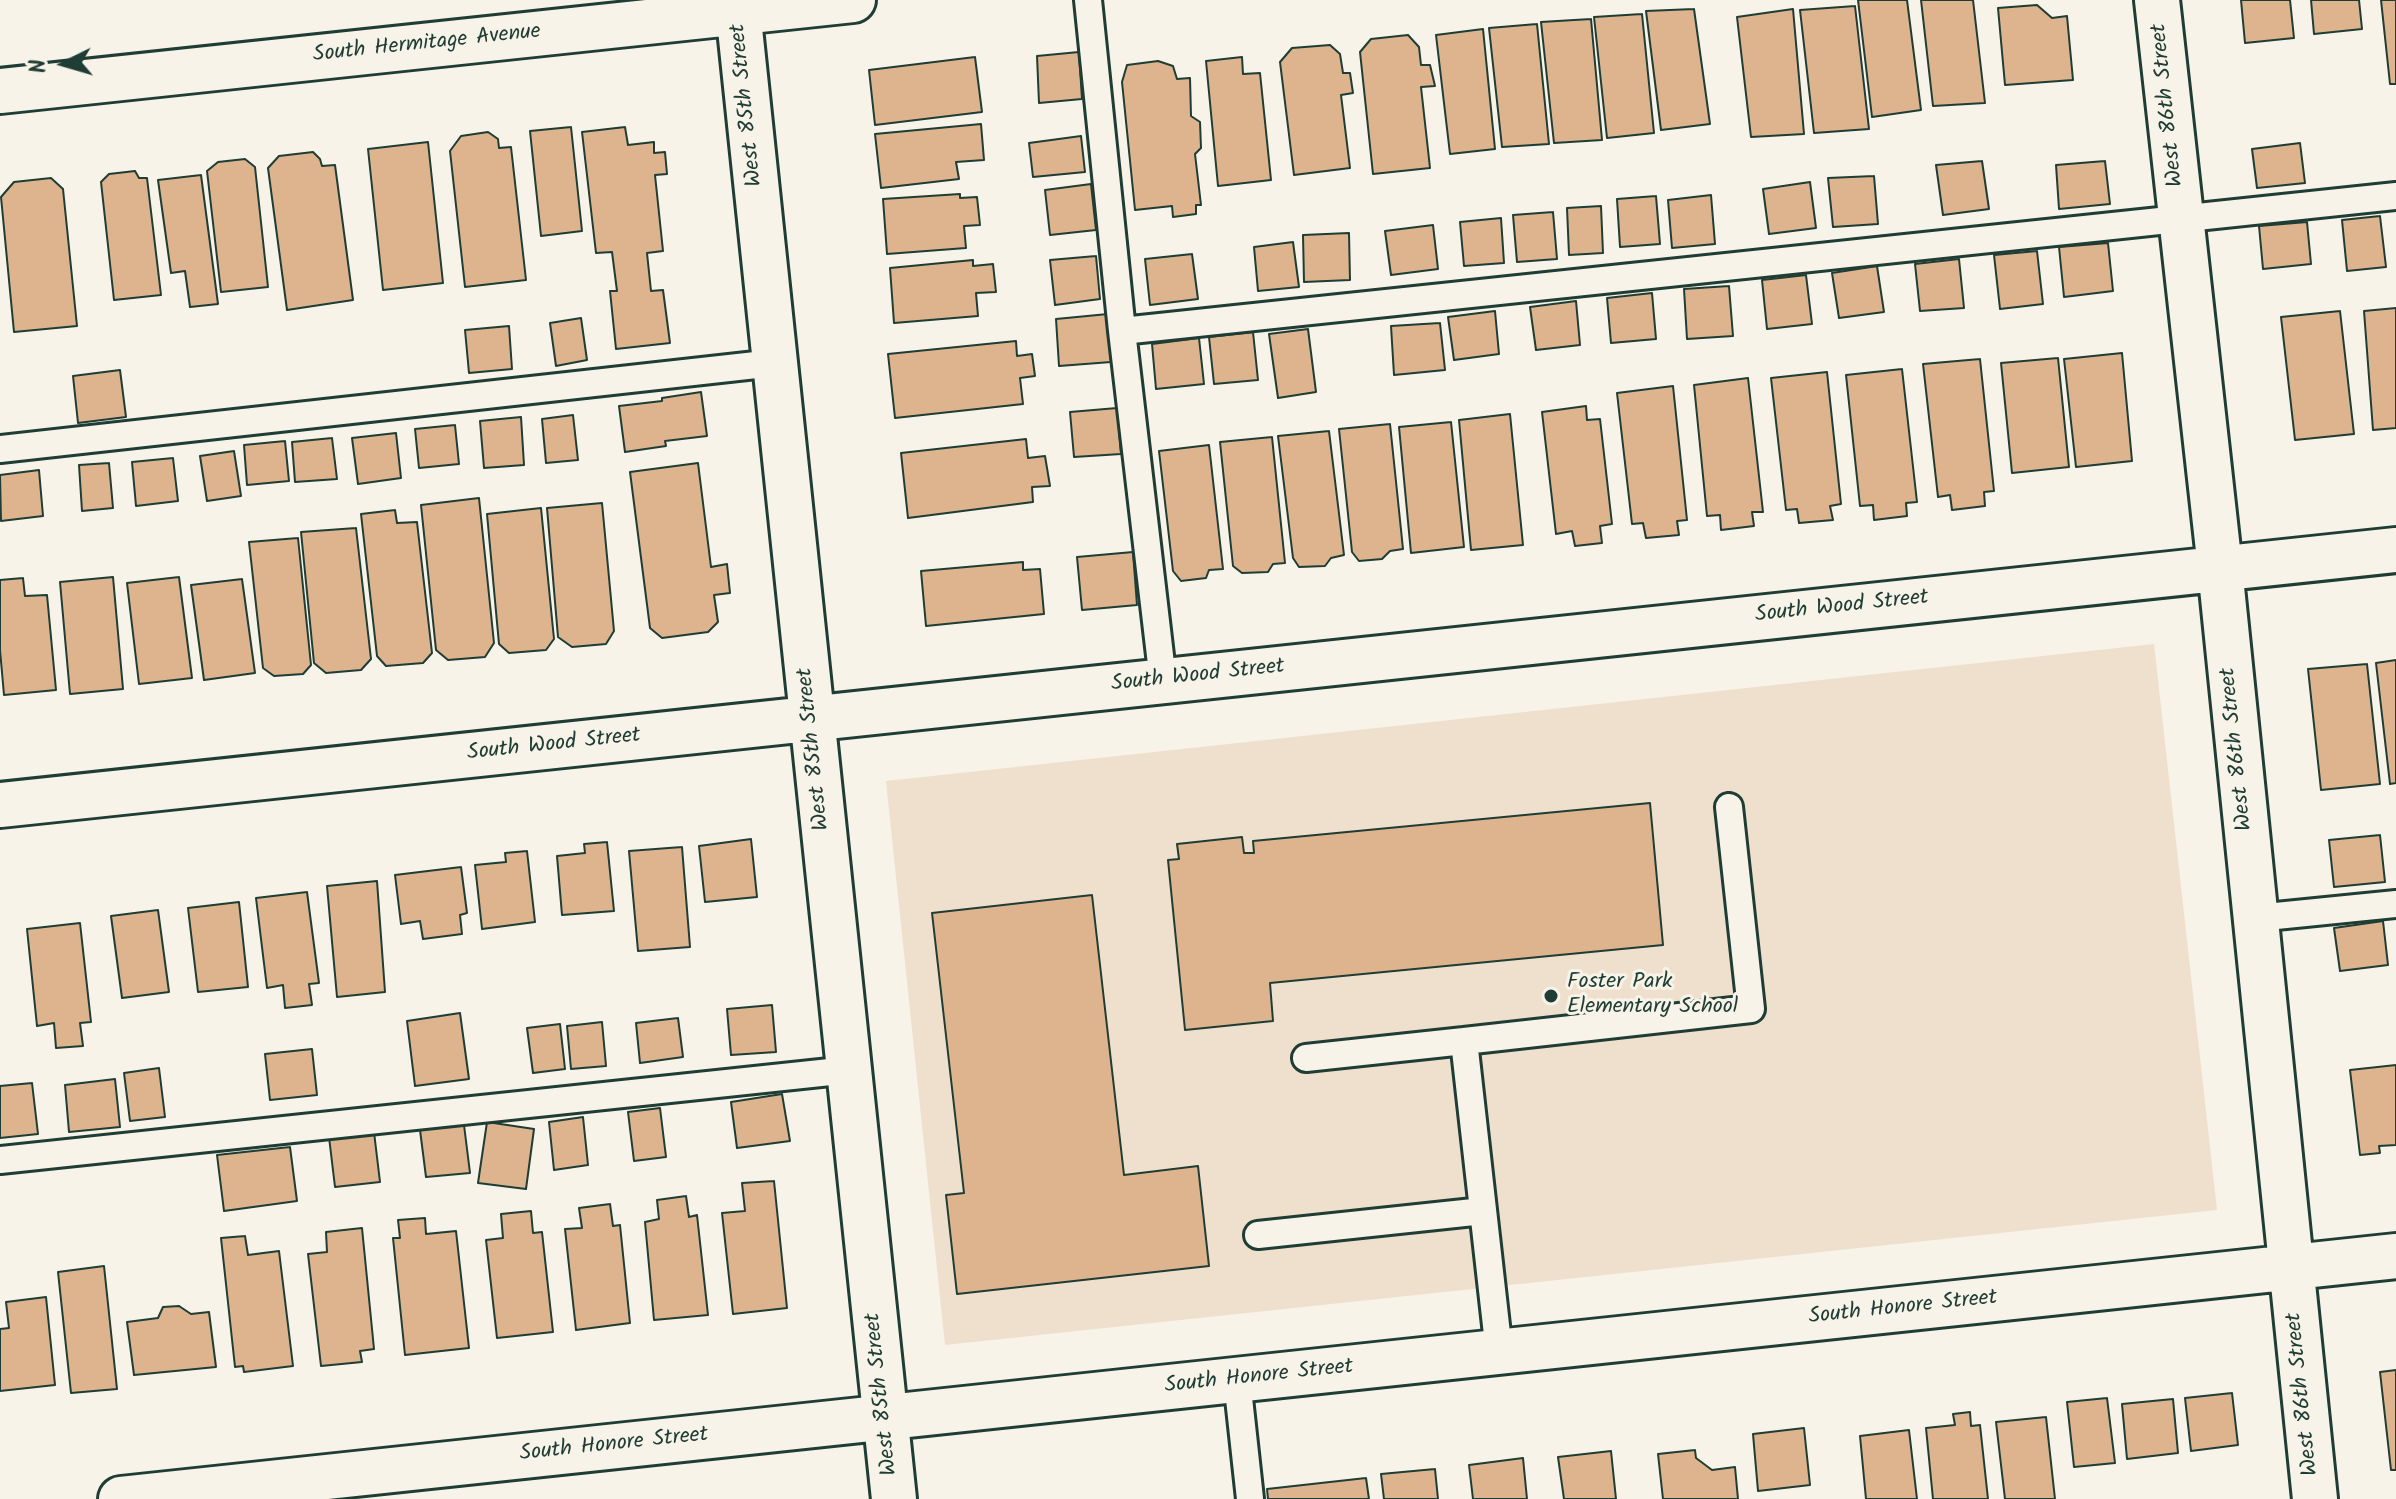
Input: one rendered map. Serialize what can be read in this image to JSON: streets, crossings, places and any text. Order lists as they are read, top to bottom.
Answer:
{
  "streets": {
    "street": [
      "South Hermitage Avenue",
      "West 85th Street",
      "West 86th Street",
      "South Wood Street",
      "South Honore Street"
    ]
  },
  "crossings": [
    ["South Hermitage Avenue", "West 85th Street"],
    ["West 85th Street", "South Wood Street"],
    ["West 85th Street", "South Honore Street"],
    ["West 86th Street", "South Wood Street"],
    ["West 86th Street", "South Honore Street"]
  ],
  "places": ["Foster Park Elementary School"],
  "north": "left"
}
